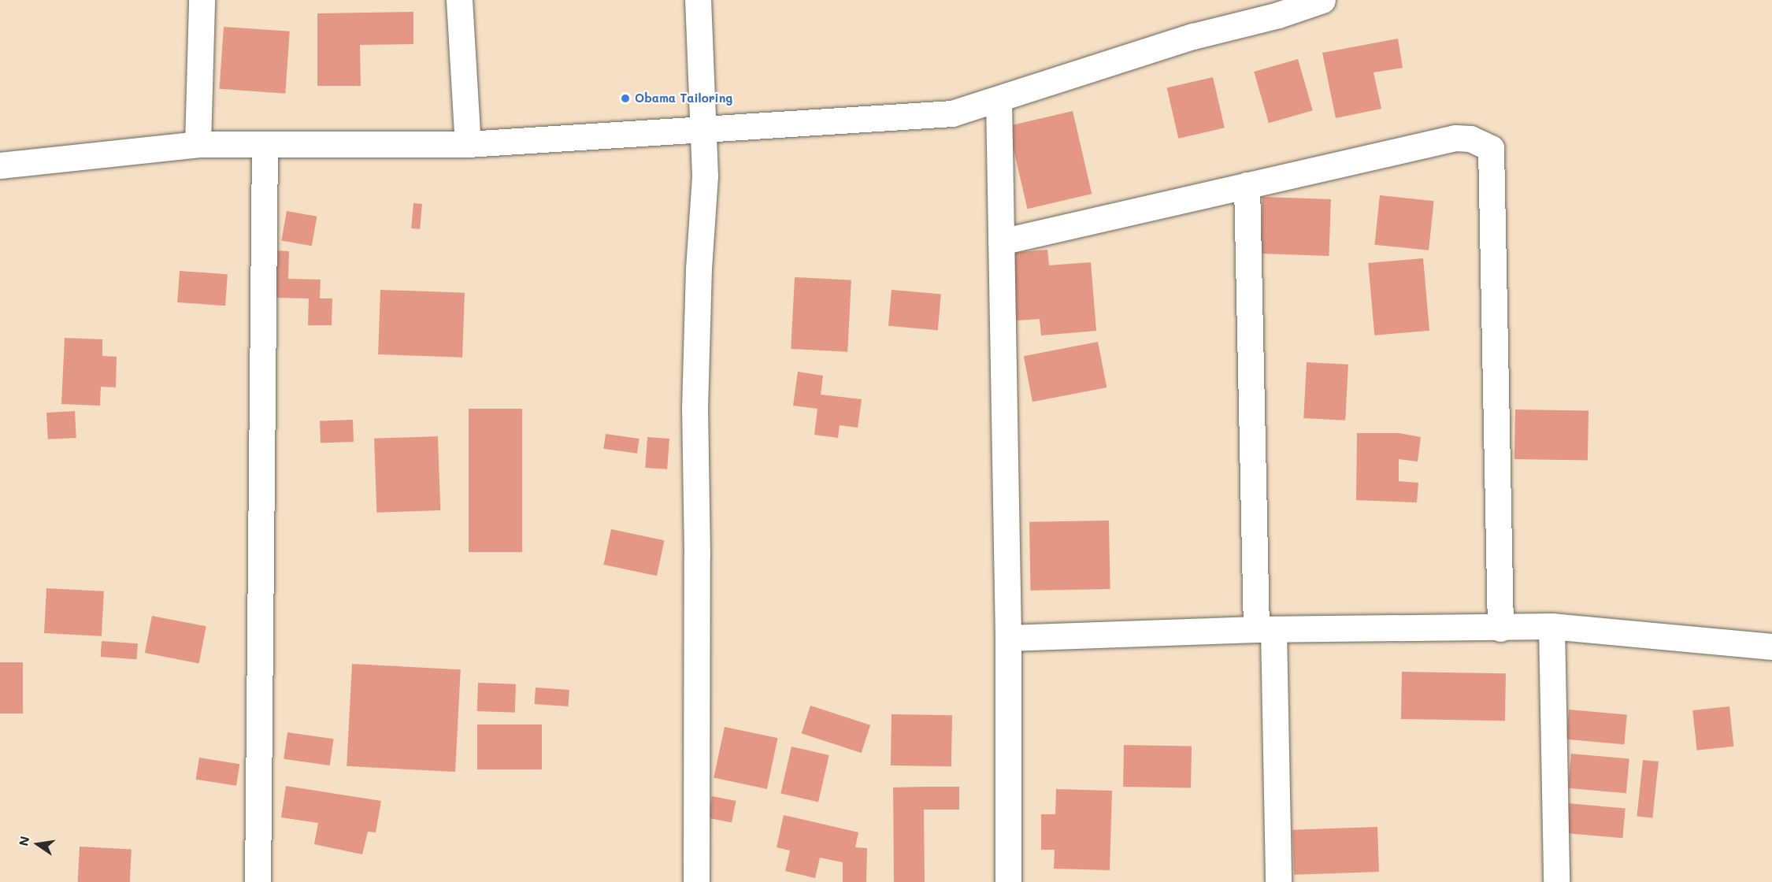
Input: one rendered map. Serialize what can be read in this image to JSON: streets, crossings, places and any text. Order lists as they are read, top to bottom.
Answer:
{
  "places": ["Obama Tailoring"],
  "north": "left"
}
